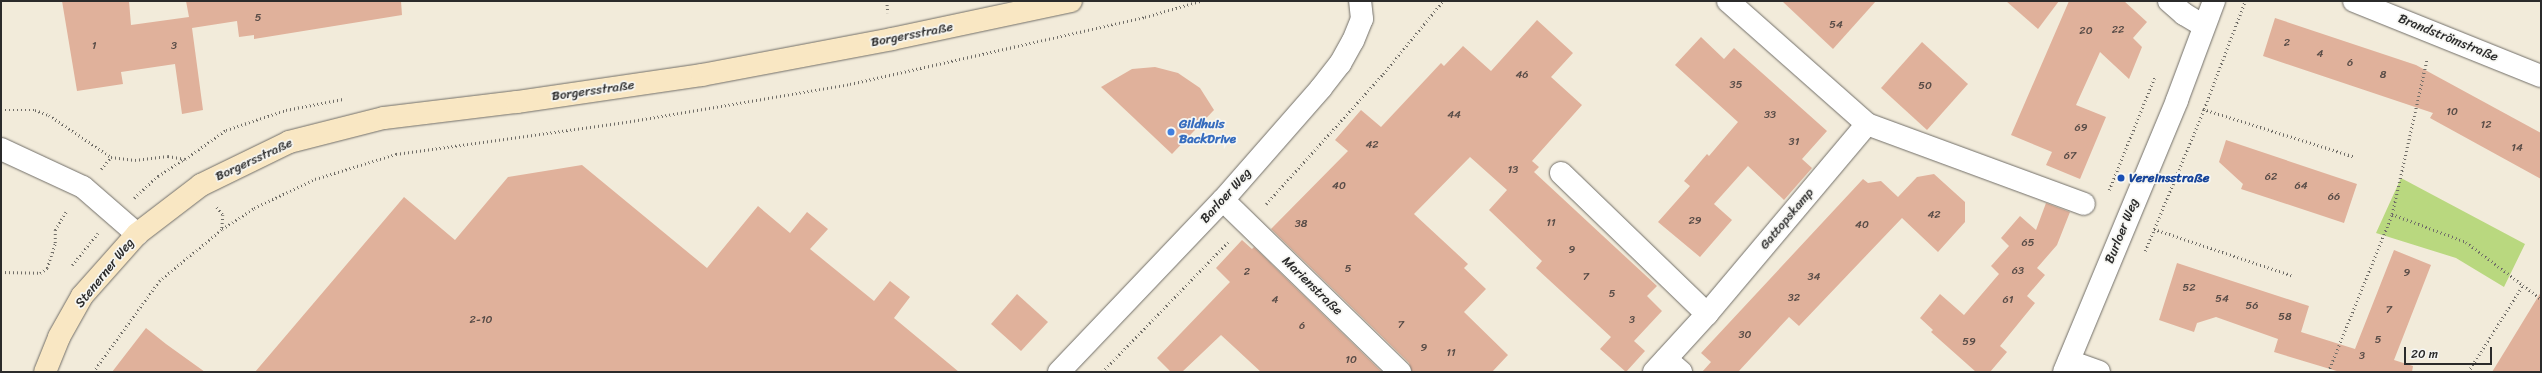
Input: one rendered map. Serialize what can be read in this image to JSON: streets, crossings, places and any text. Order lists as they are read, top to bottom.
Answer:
{
  "streets": {
    "street": [
      "Borgersstraße",
      "Brandströmstraße",
      "Barloer Weg",
      "Gattopskamp",
      "Burloer Weg",
      "Stenerner Weg",
      "Marienstraße"
    ]
  },
  "crossings": [
    ["Borgersstraße", "Stenerner Weg"],
    ["Barloer Weg", "Marienstraße"]
  ],
  "places": ["Gildhuis BackDrive", "Vereinsstraße"],
  "house_numbers": [
    "5",
    "54",
    "22",
    "20",
    "2",
    "1",
    "3",
    "4",
    "6",
    "46",
    "8",
    "35",
    "50",
    "10",
    "44",
    "33",
    "12",
    "69",
    "31",
    "42",
    "14",
    "67",
    "13",
    "62",
    "40",
    "64",
    "66",
    "42",
    "29",
    "11",
    "38",
    "40",
    "65",
    "9",
    "5",
    "63",
    "2",
    "9",
    "7",
    "34",
    "52",
    "5",
    "32",
    "54",
    "4",
    "61",
    "56",
    "7",
    "58",
    "2-10",
    "3",
    "7",
    "6",
    "30",
    "5",
    "59",
    "9",
    "11",
    "3",
    "10"
  ],
  "scale_bar": "20 m"
}
